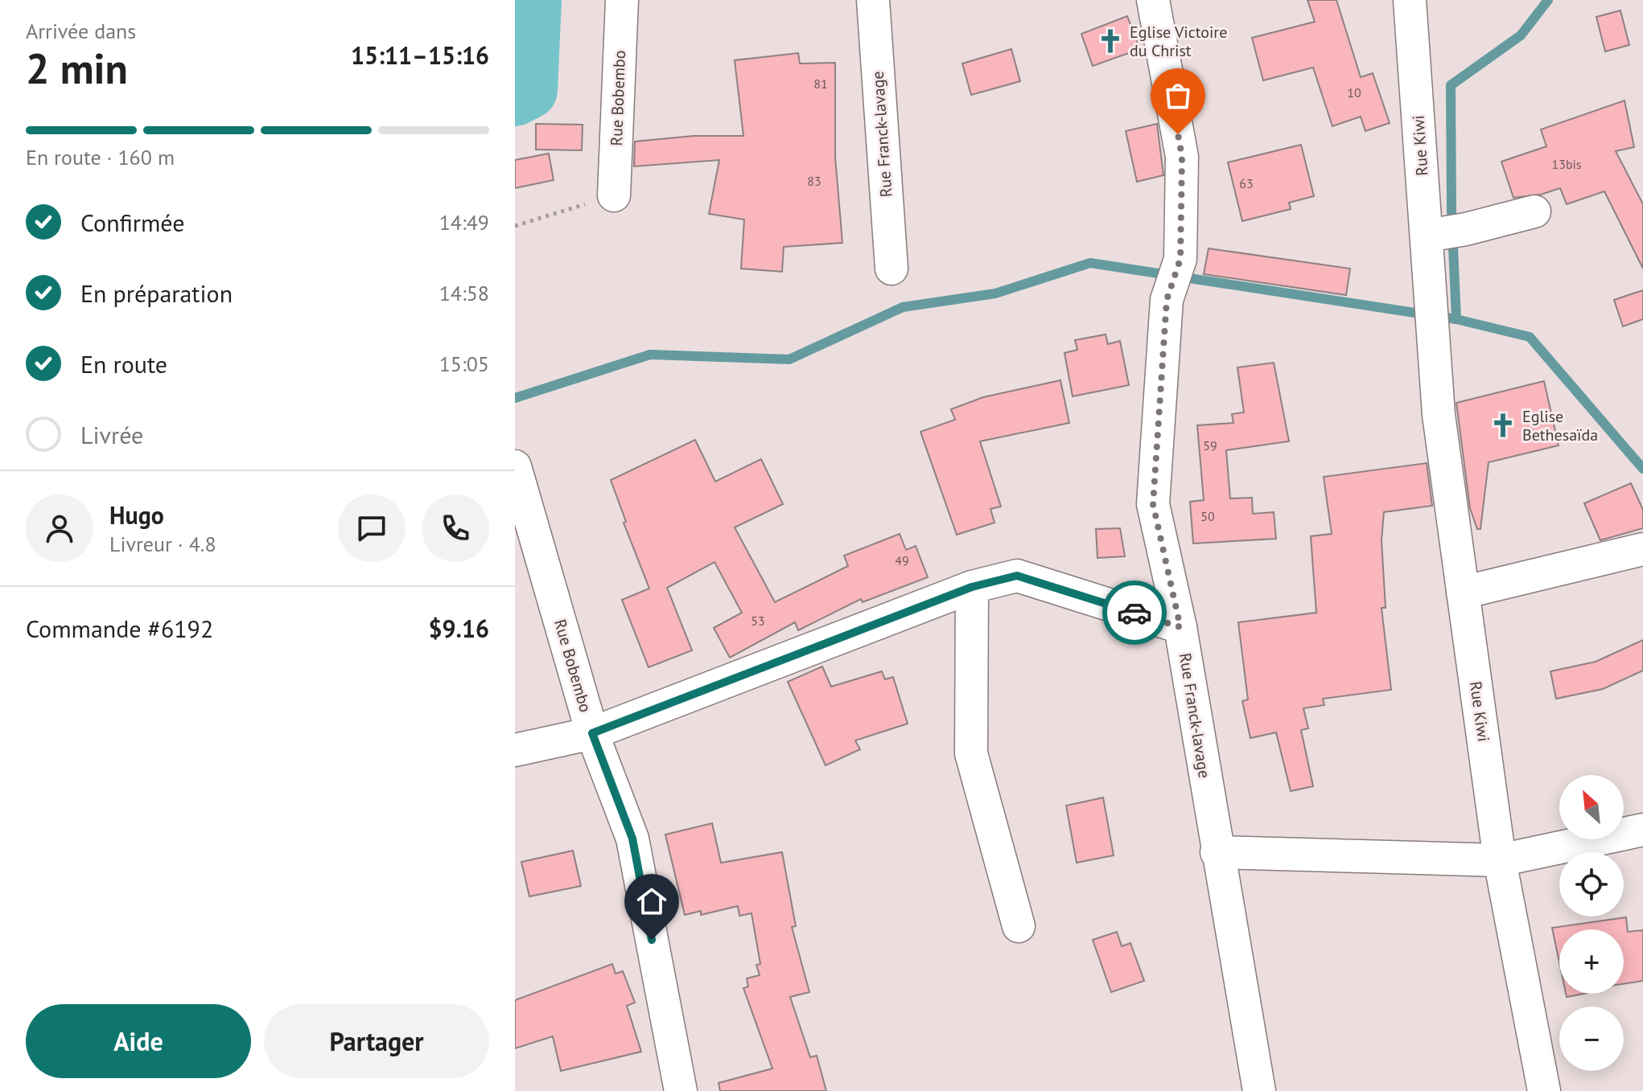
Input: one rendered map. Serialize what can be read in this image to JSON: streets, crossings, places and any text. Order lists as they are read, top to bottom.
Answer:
{
  "streets": {
    "street": ["Rue Bobembo", "Rue Franck-lavage", "Rue Kiwi"]
  },
  "places": {
    "church": ["Eglise Victoire du Christ", "Eglise Bethesaïda"]
  },
  "house_numbers": [
    "81",
    "10",
    "13bis",
    "83",
    "63",
    "59",
    "50",
    "49",
    "53"
  ],
  "north": "top left",
  "page": {
    "heading": ["2 min", "Arrivée dans", "15:11–15:16"],
    "panel": [
      "Hugo",
      "Livreur · 4.8",
      "Commande #6192",
      "$9.16"
    ],
    "bar": "En route · 160 m",
    "list": [
      ["Confirmée", "14:49"],
      ["En préparation", "14:58"],
      ["En route", "15:05"],
      "Livrée"
    ],
    "map_buttons": ["+", "−"],
    "buttons": ["Aide", "Partager"]
  }
}
